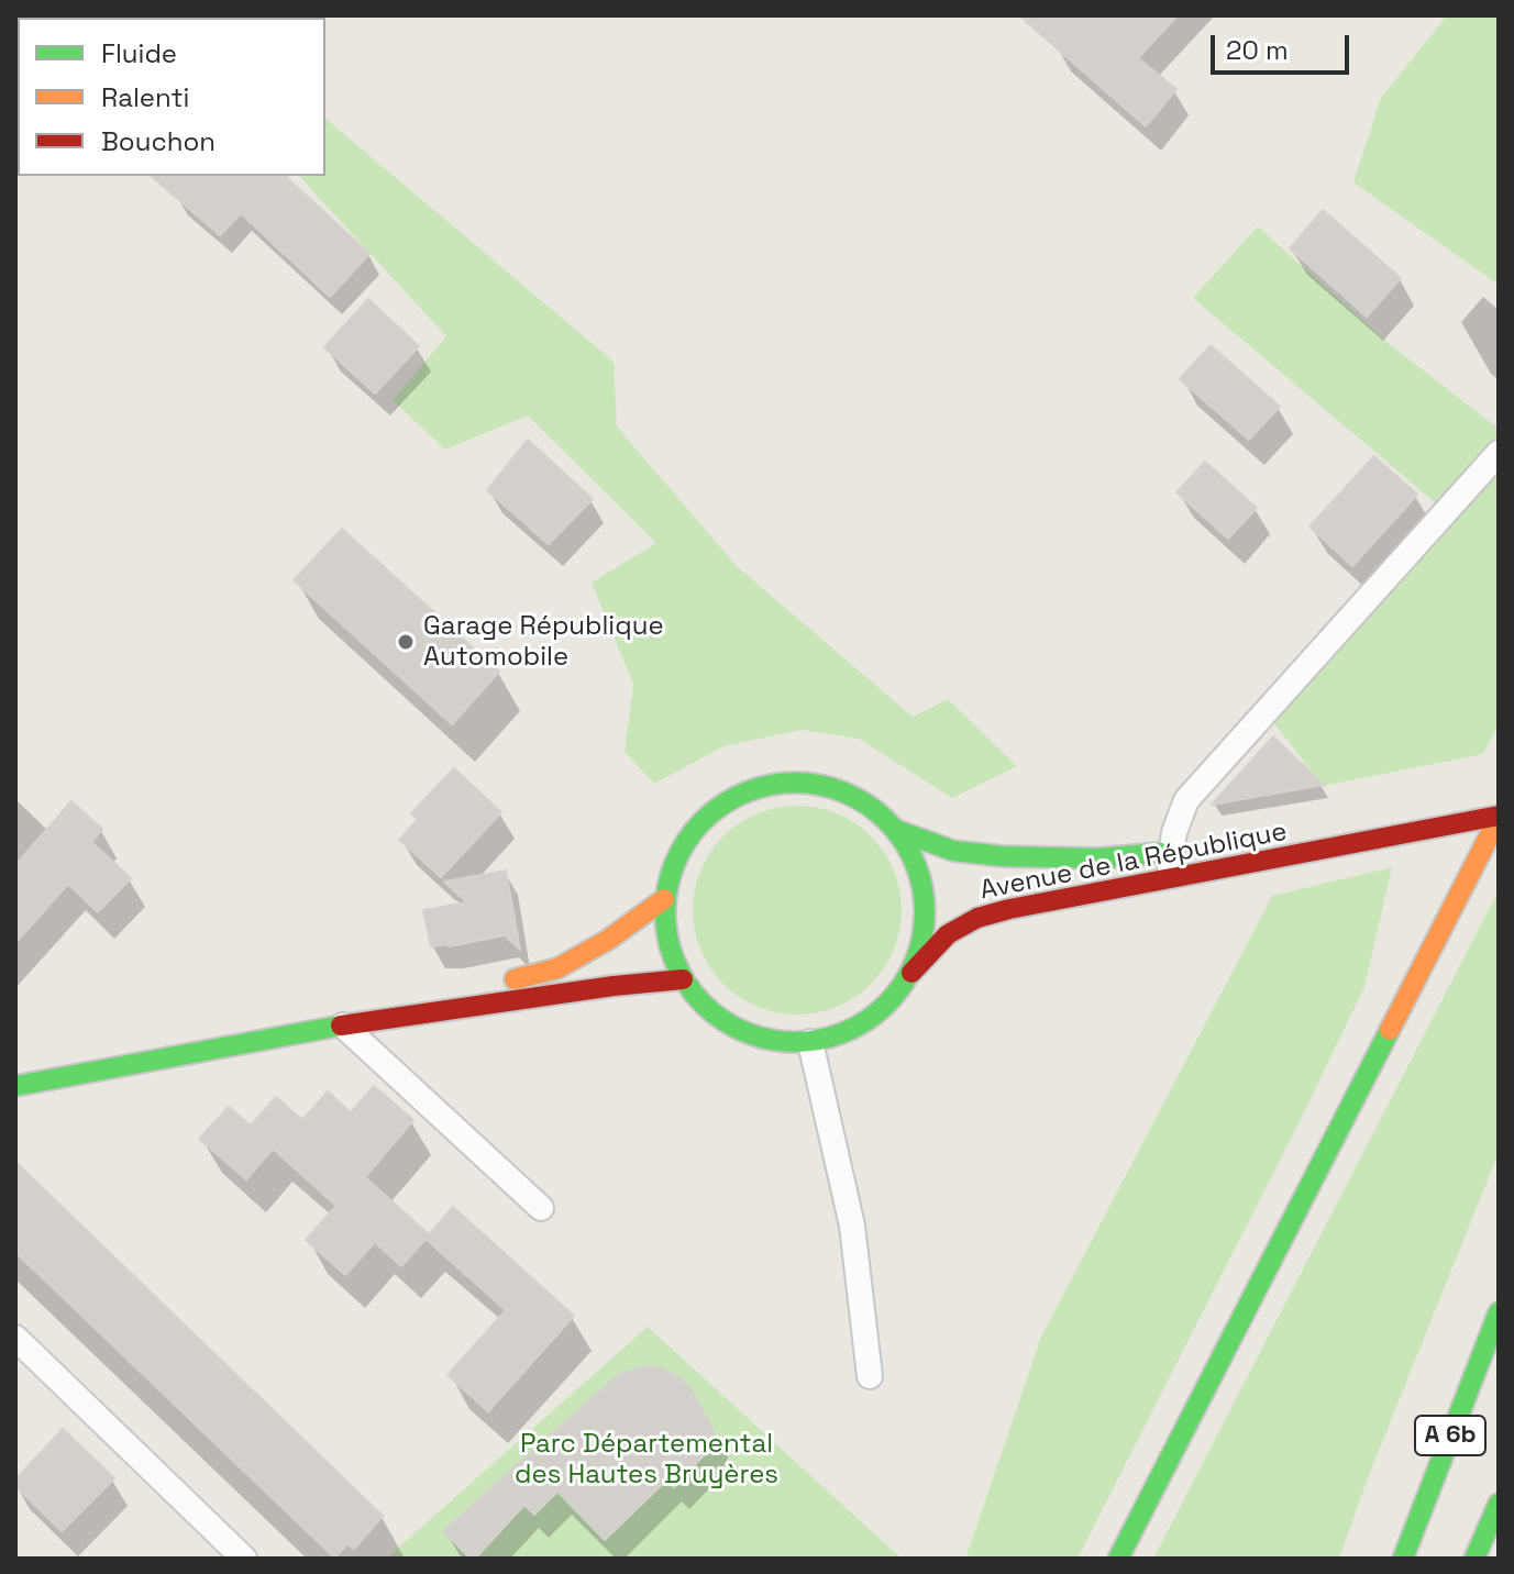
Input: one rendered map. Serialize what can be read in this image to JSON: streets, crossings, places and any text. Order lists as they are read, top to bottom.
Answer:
{
  "streets": {
    "main road": ["Avenue de la République", "A 6b"]
  },
  "parks": ["Parc Départemental des Hautes Bruyères"],
  "places": ["Garage République Automobile"],
  "legend": ["Fluide", "Ralenti", "Bouchon"],
  "scale_bar": "20 m"
}
